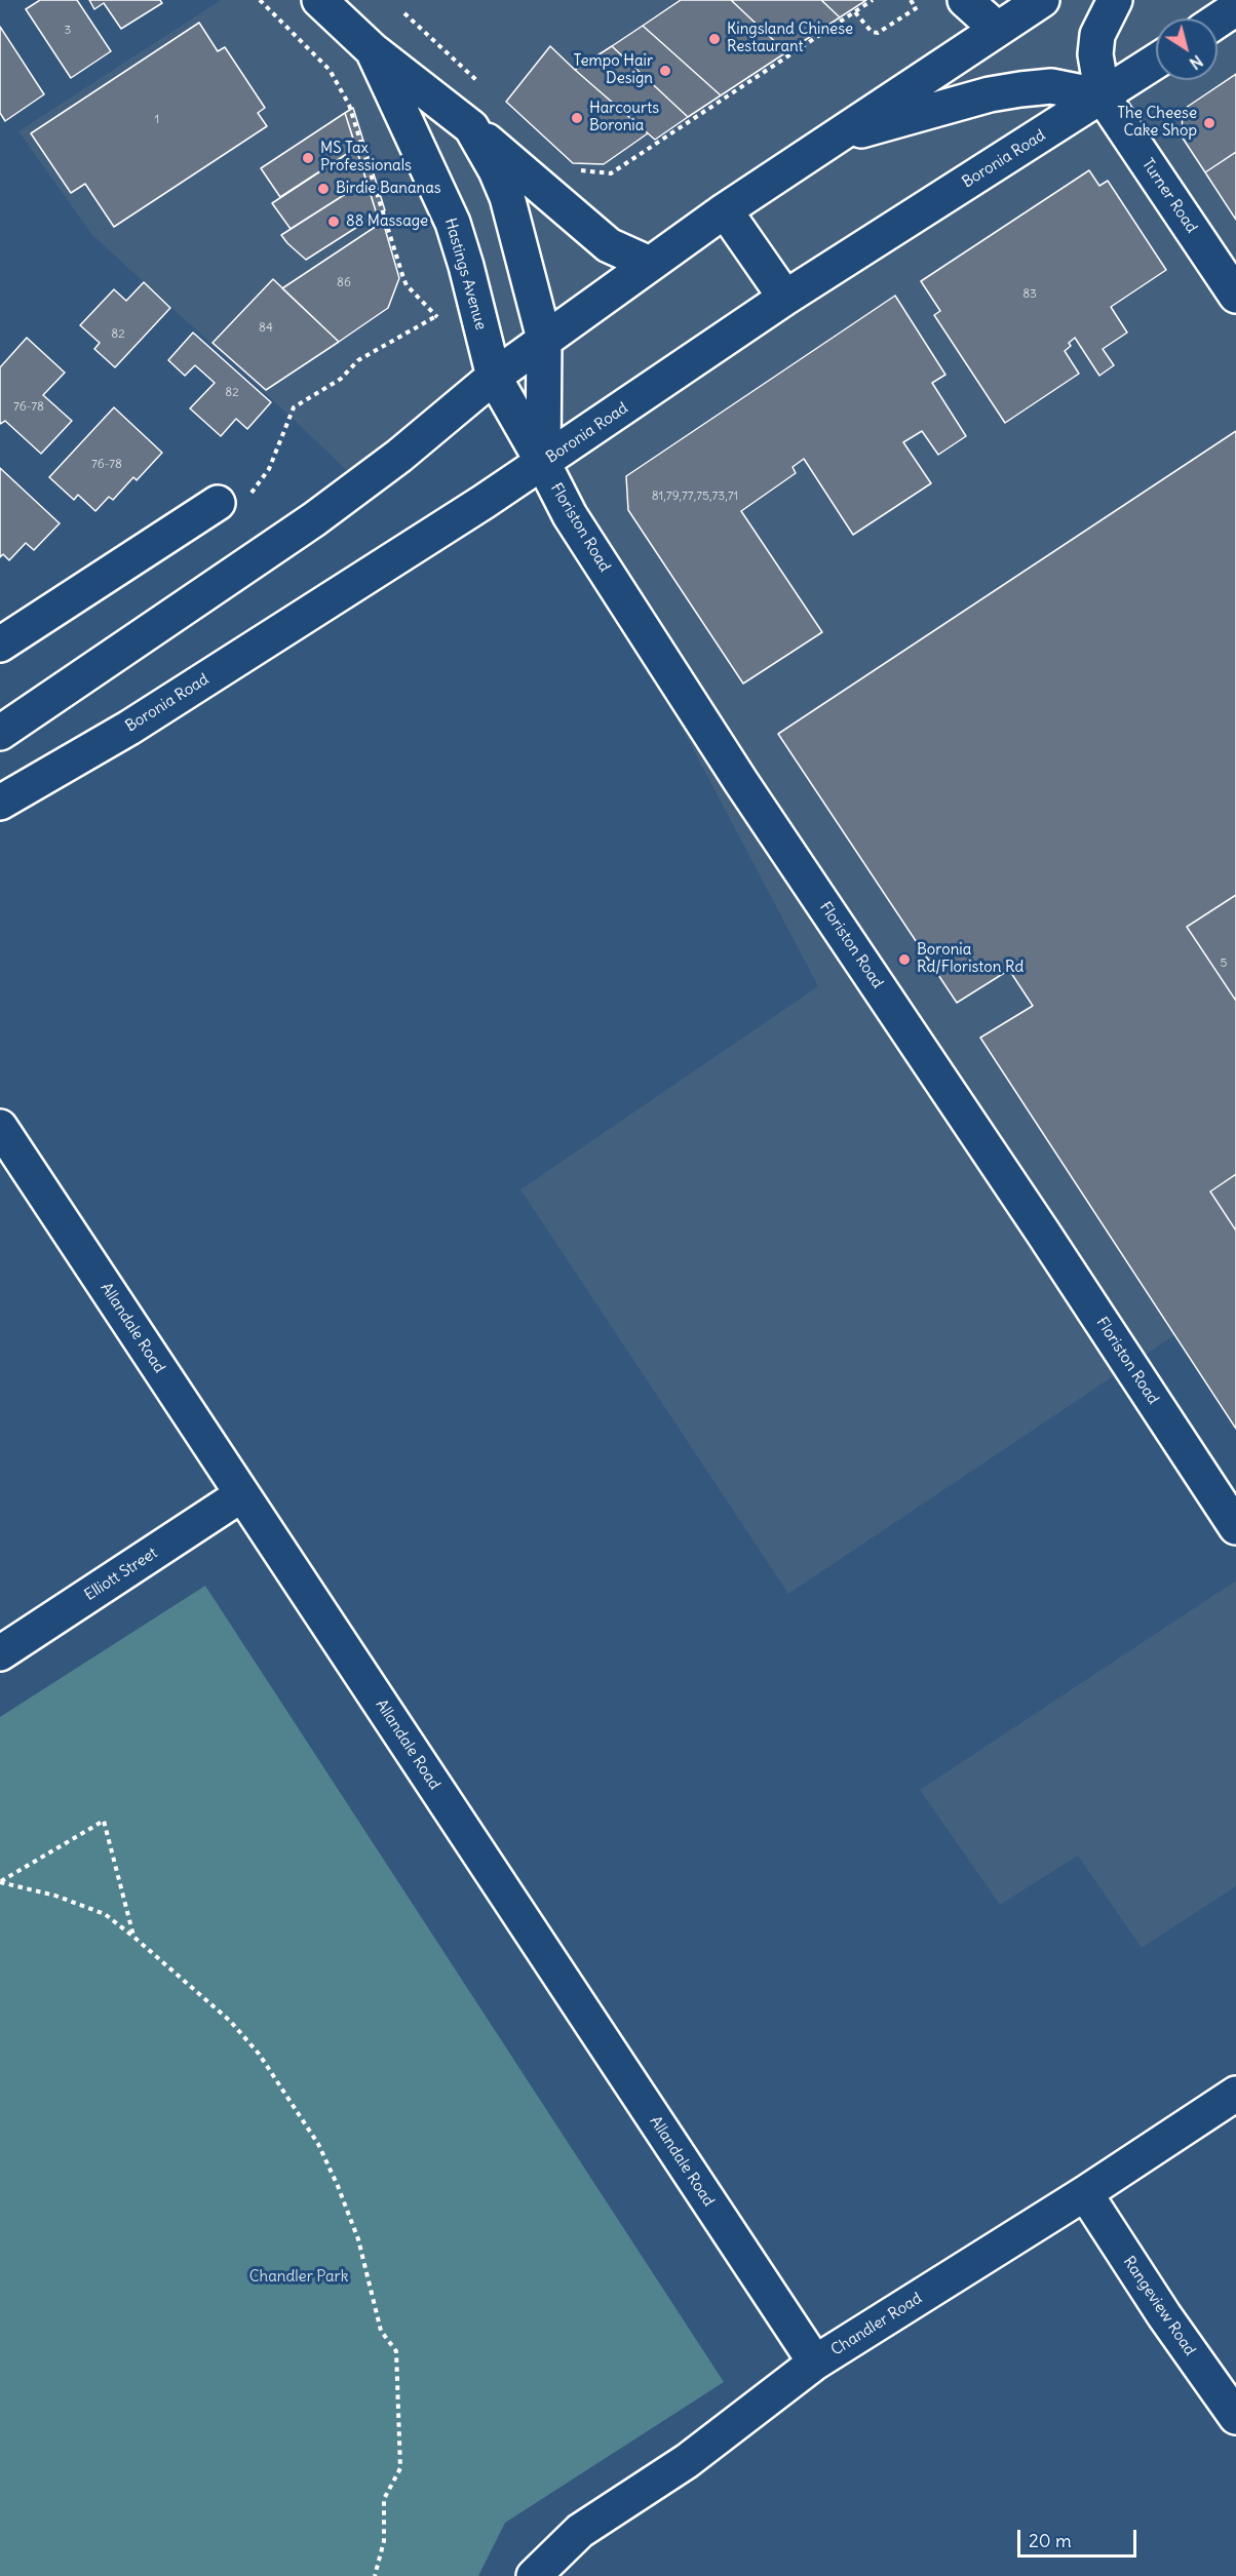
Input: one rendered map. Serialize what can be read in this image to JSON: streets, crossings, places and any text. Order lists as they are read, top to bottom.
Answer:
{
  "streets": {
    "main road": [
      "Boronia Road",
      "Turner Road",
      "Hastings Avenue",
      "Floriston Road",
      "Allandale Road",
      "Elliott Street",
      "Rangeview Road",
      "Chandler Road"
    ]
  },
  "crossings": [
    ["Boronia Road", "Turner Road"],
    ["Boronia Road", "Hastings Avenue"],
    ["Boronia Road", "Floriston Road"],
    ["Hastings Avenue", "Floriston Road"],
    ["Allandale Road", "Elliott Street"],
    ["Allandale Road", "Chandler Road"],
    ["Rangeview Road", "Chandler Road"]
  ],
  "parks": ["Chandler Park"],
  "places": [
    "Kingsland Chinese Restaurant",
    "Tempo Hair Design",
    "Harcourts Boronia",
    "The Cheese Cake Shop",
    "MS Tax Professionals",
    "Birdie Bananas",
    "88 Massage",
    "Boronia Rd/Floriston Rd"
  ],
  "house_numbers": [
    "3",
    "1",
    "86",
    "83",
    "84",
    "82",
    "82",
    "76-78",
    "76-78",
    "81,79,77,75,73,71",
    "5"
  ],
  "scale_bar": "20 m",
  "north": "bottom right"
}
